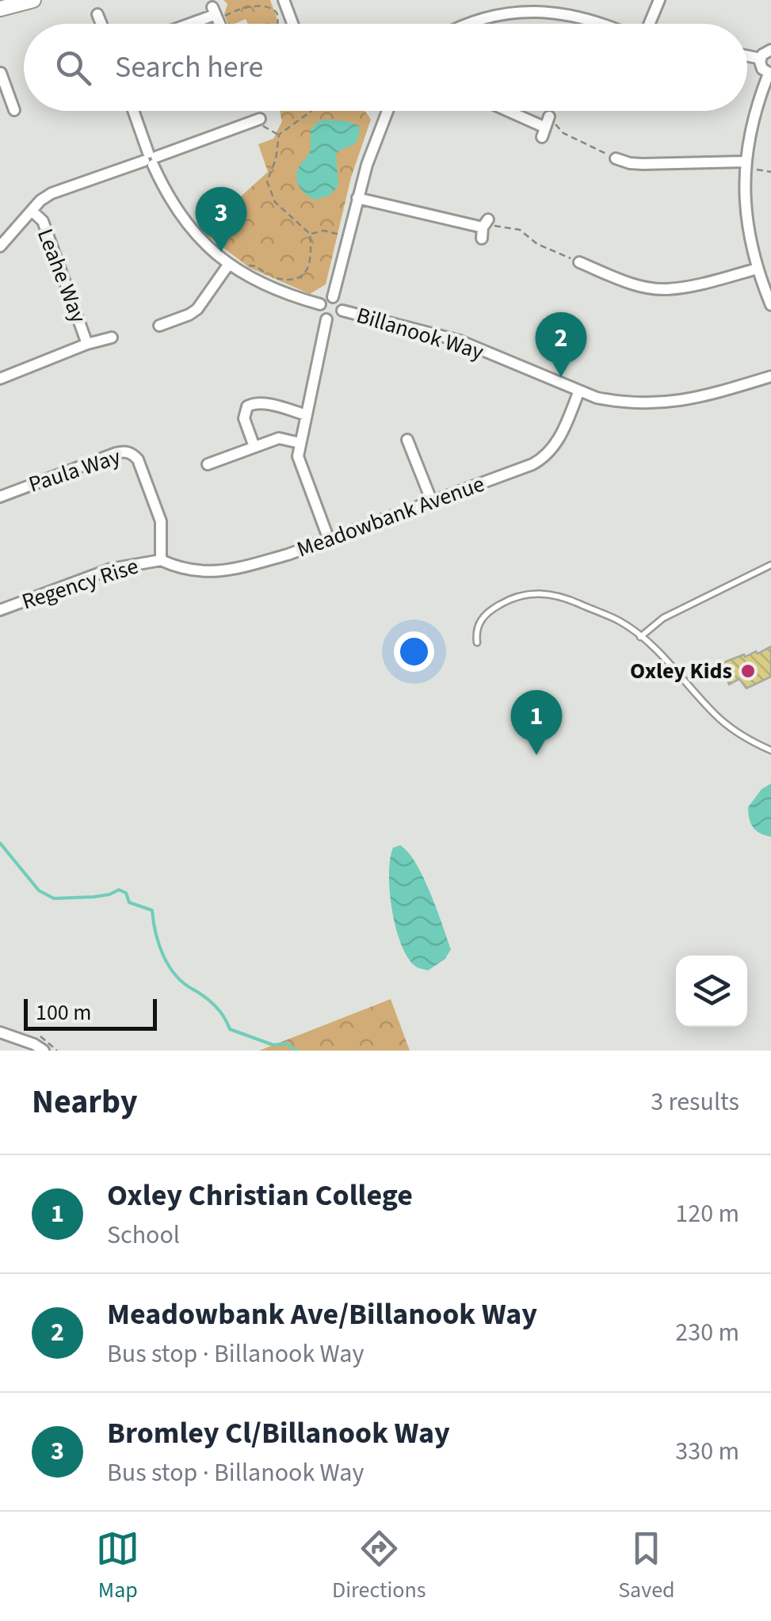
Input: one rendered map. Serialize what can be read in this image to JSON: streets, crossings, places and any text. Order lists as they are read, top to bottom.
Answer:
{
  "streets": {
    "street": [
      "Leahe Way",
      "Billanook Way",
      "Paula Way",
      "Meadowbank Avenue",
      "Regency Rise"
    ]
  },
  "crossings": [
    ["Billanook Way", "Meadowbank Avenue"],
    ["Paula Way", "Meadowbank Avenue"],
    ["Paula Way", "Regency Rise"],
    ["Meadowbank Avenue", "Regency Rise"]
  ],
  "places": ["Oxley Kids"],
  "scale_bar": "100 m",
  "page": {
    "search": "Search here",
    "pins": ["3", "2", "1"],
    "scale": "100 m",
    "heading": ["Nearby", "3 results"],
    "list": [
      {
        "mark": "1",
        "name": "Oxley Christian College",
        "note": "School",
        "value": "120 m"
      },
      {
        "mark": "2",
        "name": "Meadowbank Ave/Billanook Way",
        "note": "Bus stop · Billanook Way",
        "value": "230 m"
      },
      {
        "mark": "3",
        "name": "Bromley Cl/Billanook Way",
        "note": "Bus stop · Billanook Way",
        "value": "330 m"
      }
    ],
    "nav": ["Map", "Directions", "Saved"]
  }
}
